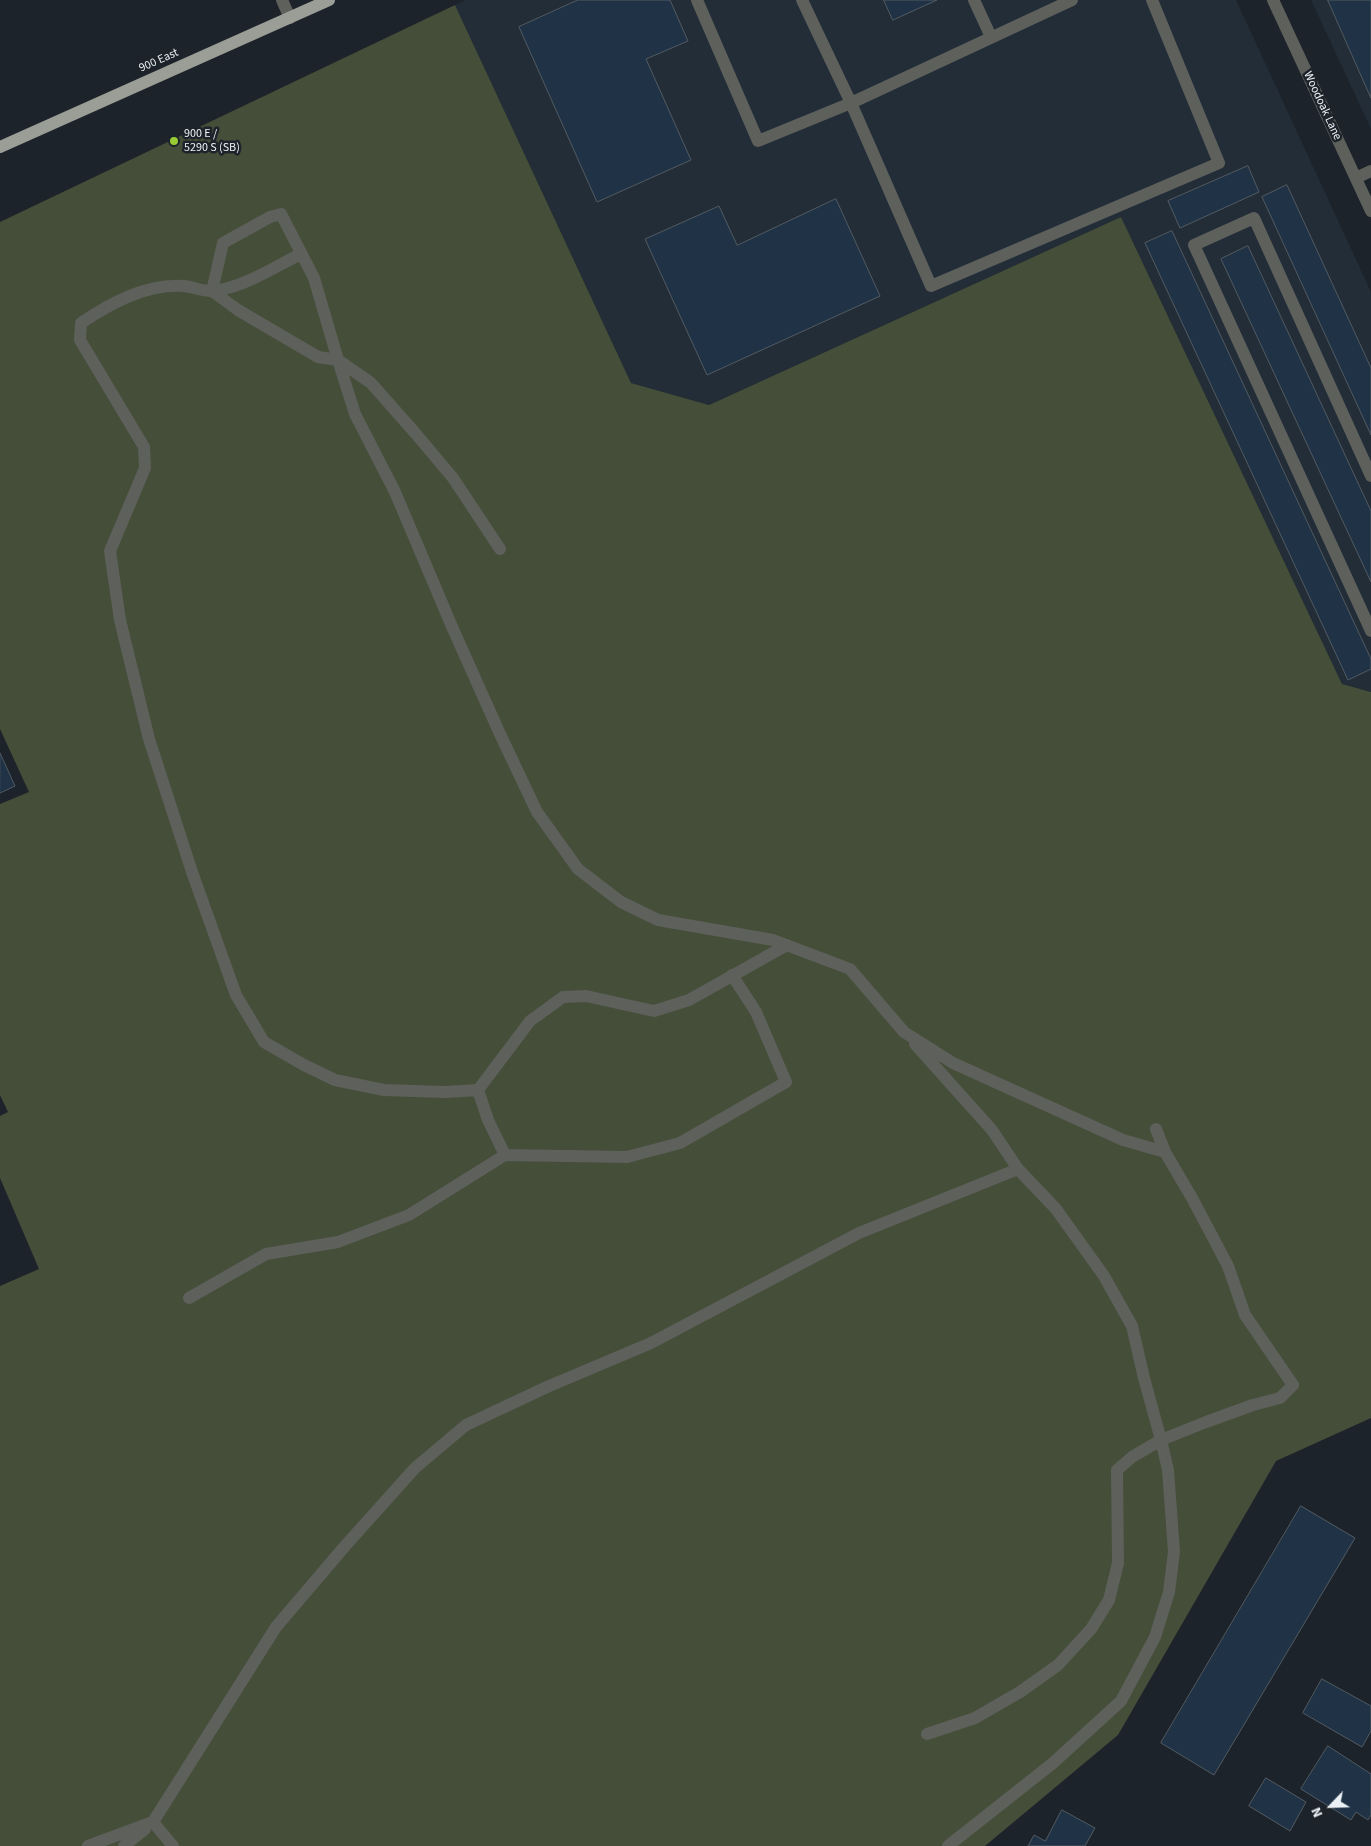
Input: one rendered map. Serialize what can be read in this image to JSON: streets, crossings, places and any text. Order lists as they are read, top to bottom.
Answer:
{
  "streets": {
    "main road": ["900 East"],
    "street": ["Woodoak Lane"]
  },
  "places": ["900 E / 5290 S (SB)"],
  "north": "bottom left"
}
